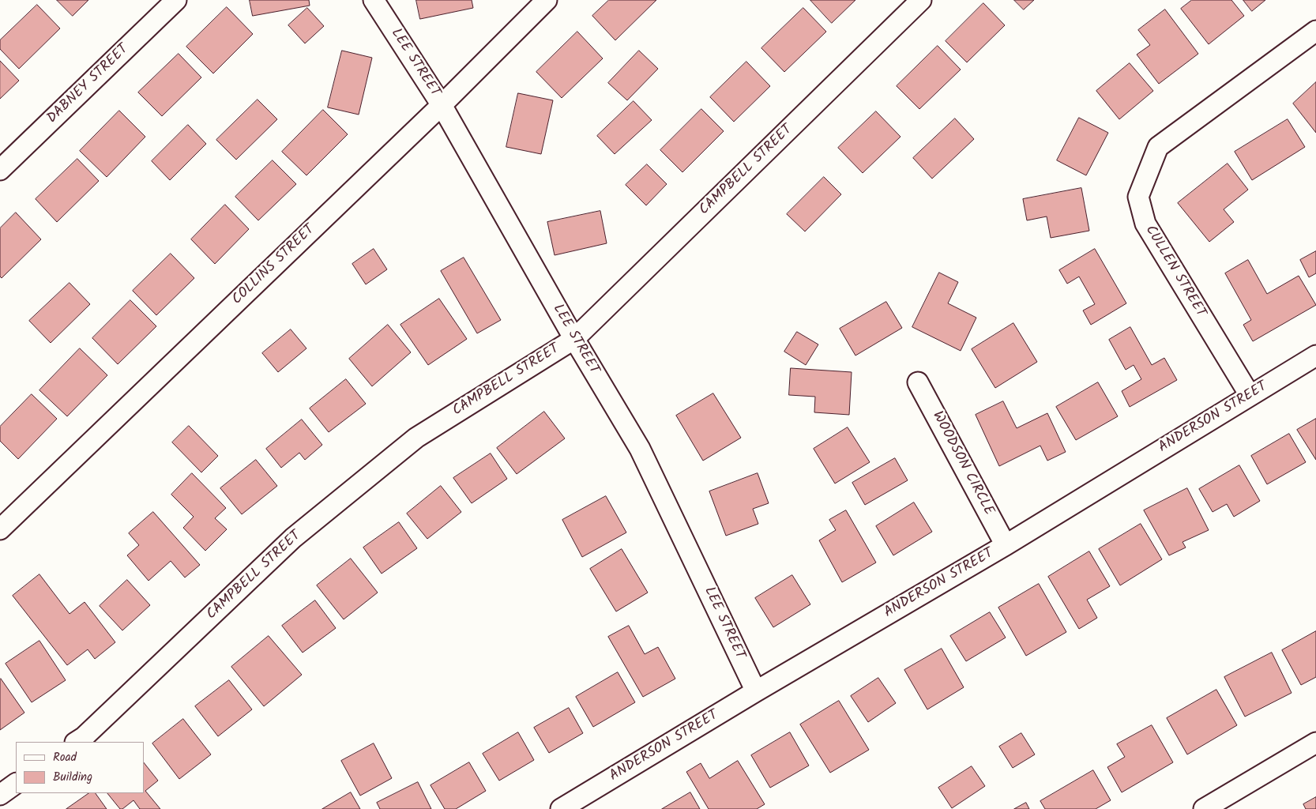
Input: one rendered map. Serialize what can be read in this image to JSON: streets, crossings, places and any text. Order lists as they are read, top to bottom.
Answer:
{
  "streets": {
    "street": [
      "LEE STREET",
      "DABNEY STREET",
      "CAMPBELL STREET",
      "COLLINS STREET",
      "CULLEN STREET",
      "ANDERSON STREET",
      "WOODSON CIRCLE"
    ]
  },
  "crossings": [
    ["LEE STREET", "CAMPBELL STREET"],
    ["LEE STREET", "COLLINS STREET"],
    ["LEE STREET", "ANDERSON STREET"],
    ["CULLEN STREET", "ANDERSON STREET"],
    ["ANDERSON STREET", "WOODSON CIRCLE"]
  ],
  "legend": ["Road", "Building"]
}
